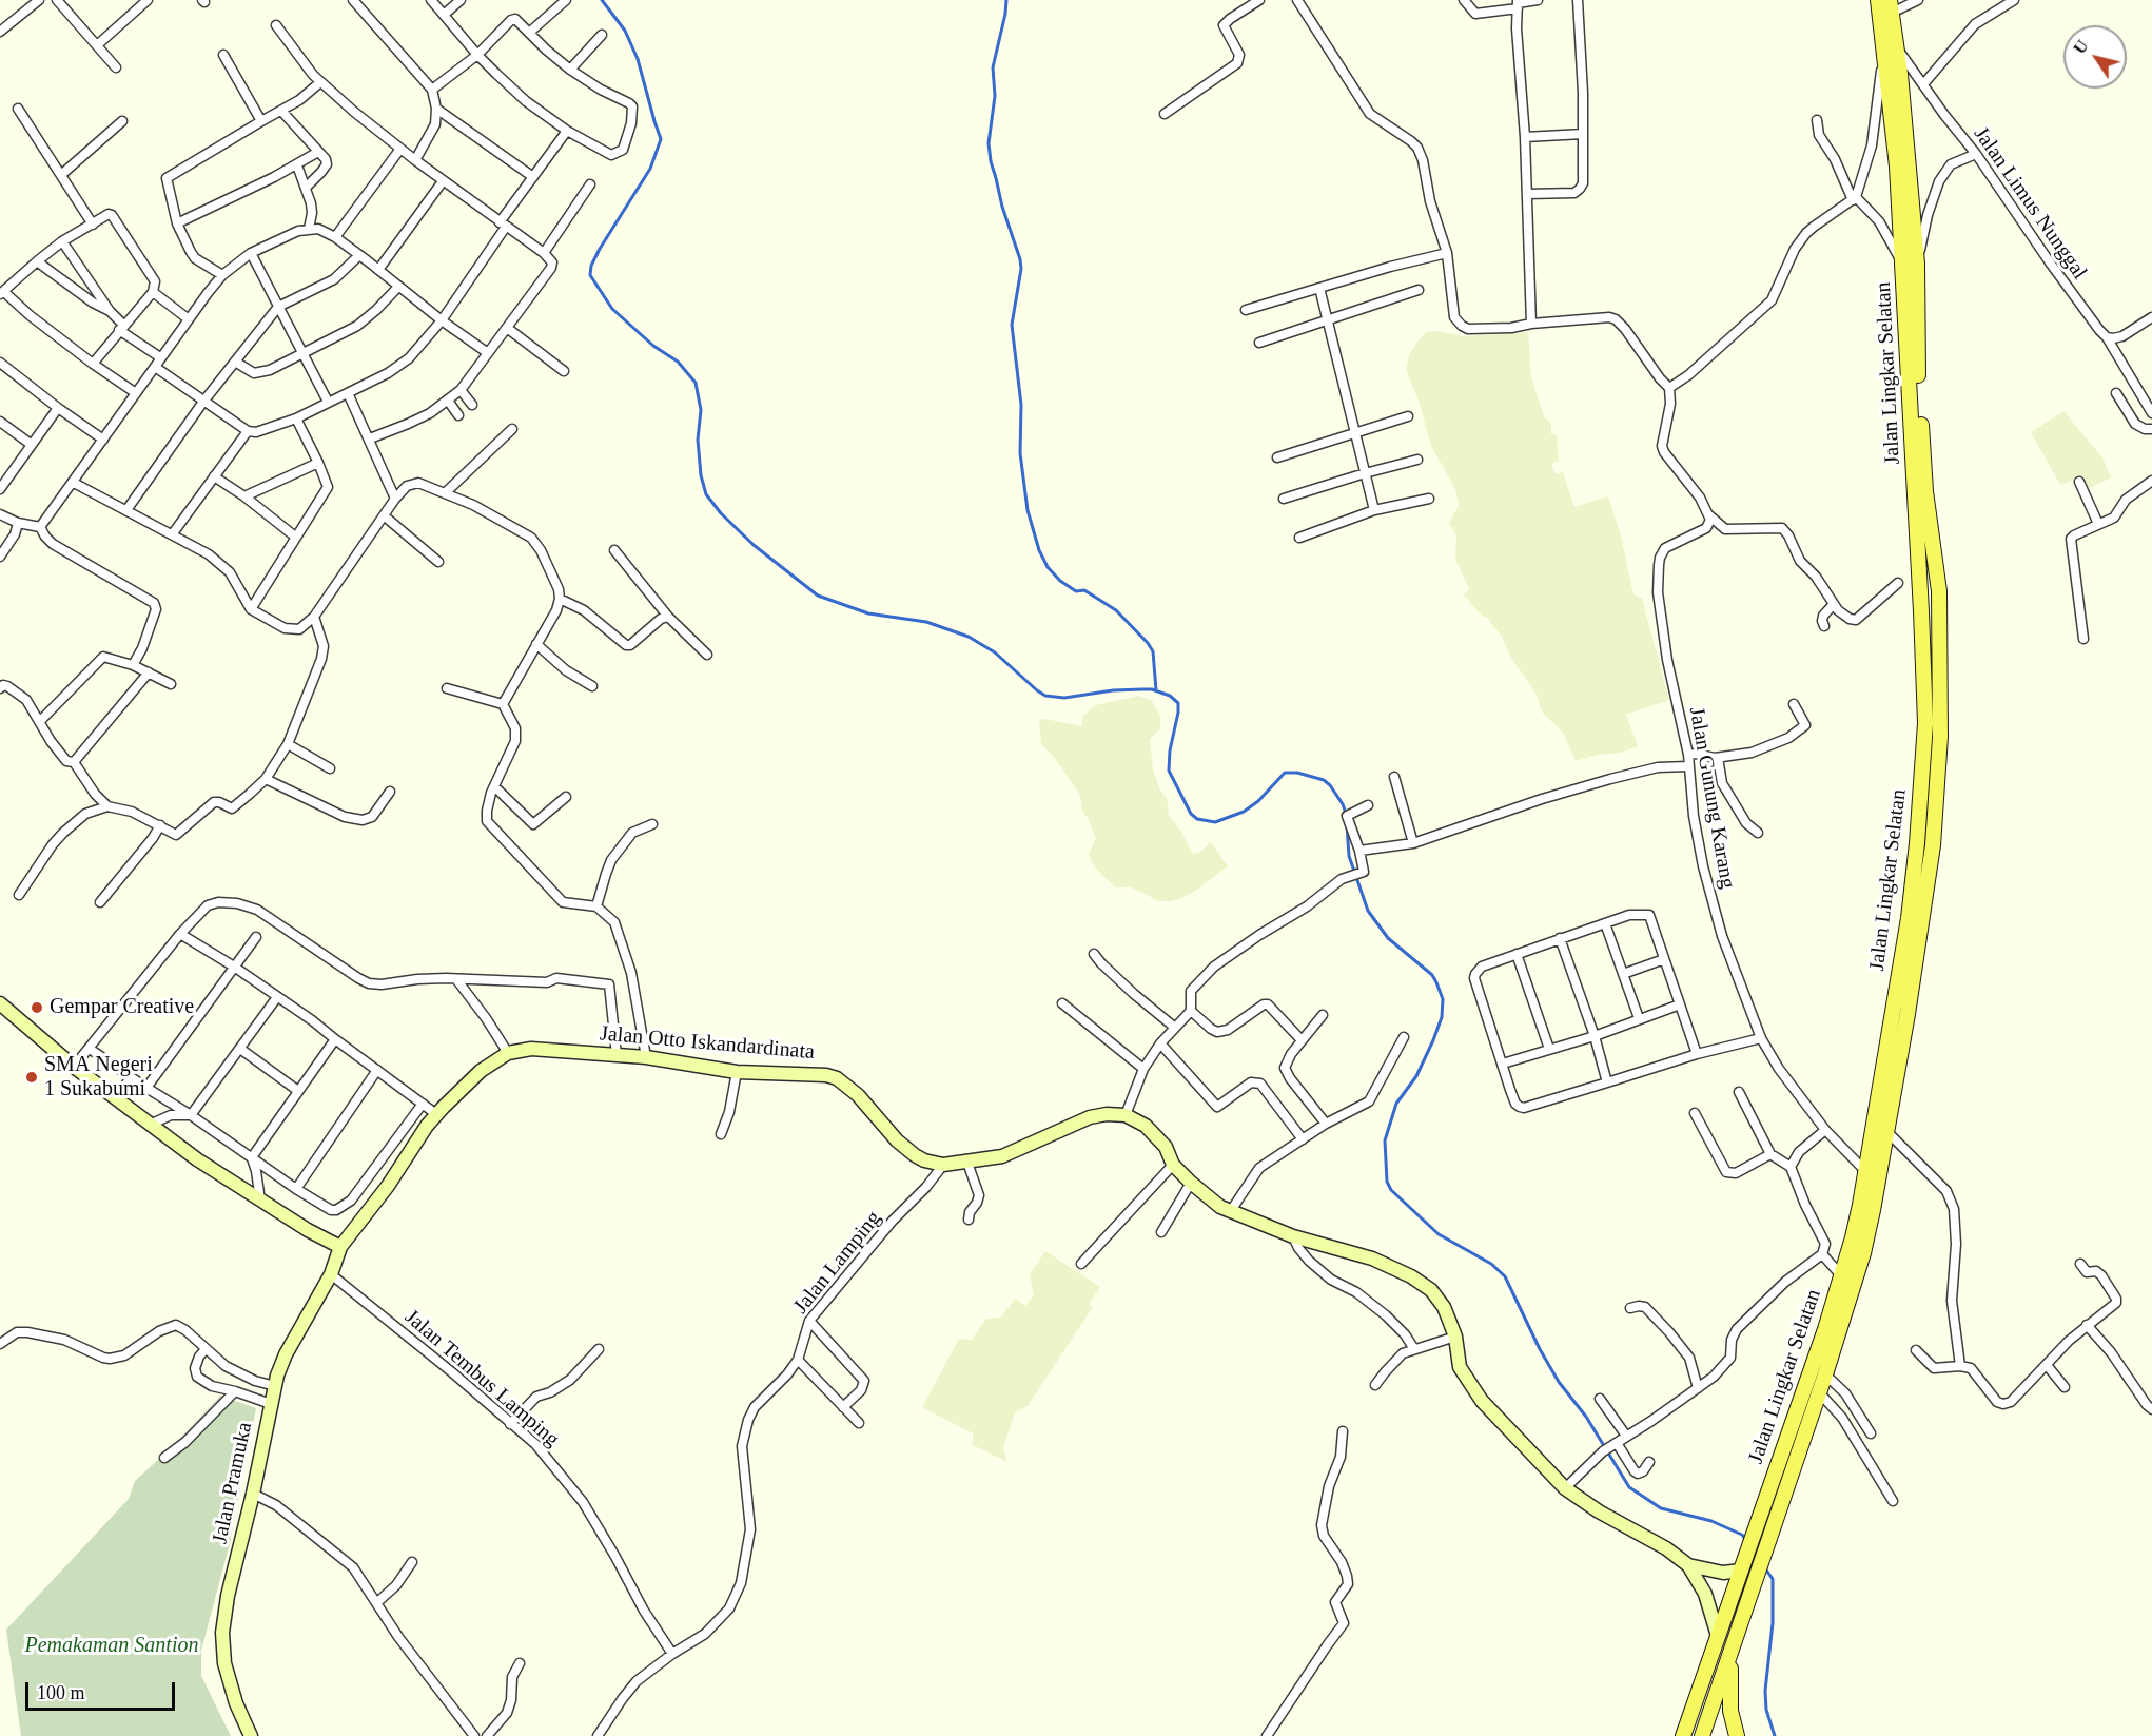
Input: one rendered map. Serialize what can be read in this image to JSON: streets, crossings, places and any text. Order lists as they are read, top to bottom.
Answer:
{
  "streets": {
    "main road": ["Jalan Lingkar Selatan", "Jalan Otto Iskandardinata", "Jalan Pramuka"],
    "street": [
      "Jalan Limus Nunggal",
      "Jalan Gunung Karang",
      "Jalan Lamping",
      "Jalan Tembus Lamping"
    ]
  },
  "crossings": [
    ["Jalan Limus Nunggal", "Jalan Lingkar Selatan"],
    ["Jalan Lingkar Selatan", "Jalan Gunung Karang"],
    ["Jalan Otto Iskandardinata", "Jalan Lamping"],
    ["Jalan Otto Iskandardinata", "Jalan Pramuka"],
    ["Jalan Lamping", "Jalan Tembus Lamping"],
    ["Jalan Tembus Lamping", "Jalan Pramuka"]
  ],
  "parks": ["Pemakaman Santion"],
  "places": ["Gempar Creative", "SMA Negeri 1 Sukabumi"],
  "scale_bar": "100 m",
  "north": "top left"
}
